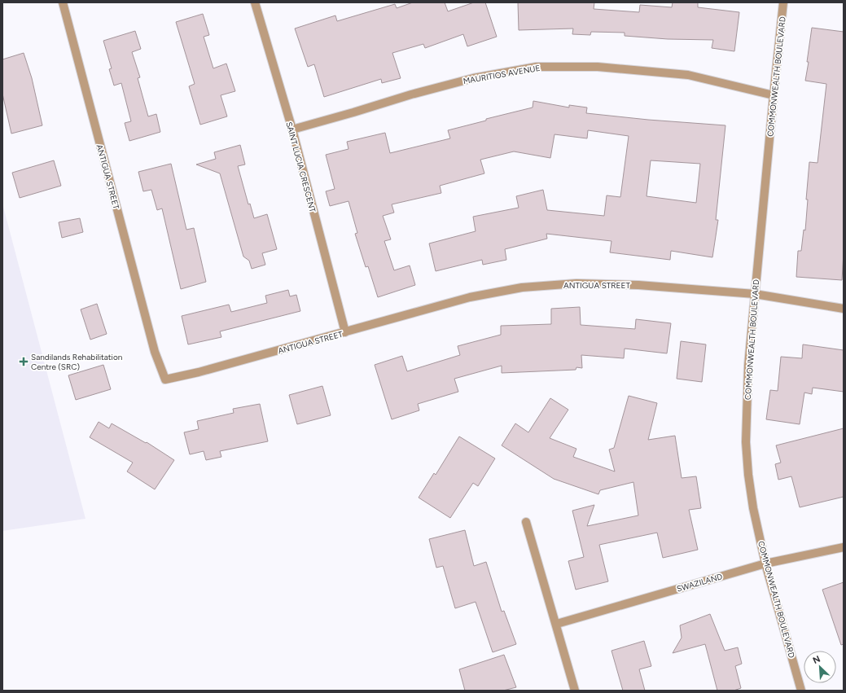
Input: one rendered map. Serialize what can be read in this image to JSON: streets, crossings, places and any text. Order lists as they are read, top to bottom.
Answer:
{
  "streets": {
    "street": [
      "MAURITIOS AVENUE",
      "COMMONWEALTH BOULEVARD",
      "SAINT LUCIA CRESCENT",
      "ANTIGUA STREET",
      "SWAZILAND"
    ]
  },
  "crossings": [
    ["MAURITIOS AVENUE", "COMMONWEALTH BOULEVARD"],
    ["MAURITIOS AVENUE", "SAINT LUCIA CRESCENT"],
    ["COMMONWEALTH BOULEVARD", "ANTIGUA STREET"],
    ["COMMONWEALTH BOULEVARD", "SWAZILAND"],
    ["SAINT LUCIA CRESCENT", "ANTIGUA STREET"]
  ],
  "places": {
    "health": ["Sandilands Rehabilitation Centre (SRC)"]
  },
  "north": "top left"
}
